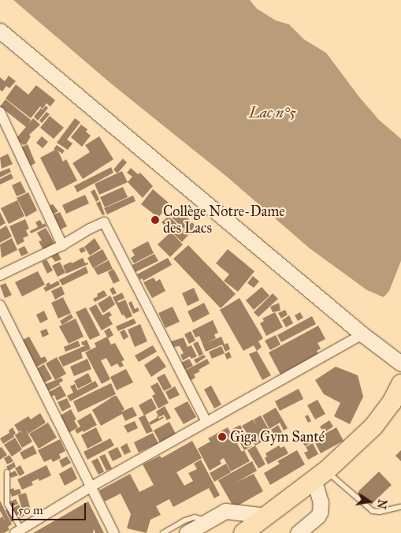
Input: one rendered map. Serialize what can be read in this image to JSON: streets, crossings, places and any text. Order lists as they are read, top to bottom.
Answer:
{
  "water": ["Lac n°5"],
  "places": ["Collège Notre-Dame des Lacs", "Giga Gym Santé"],
  "scale_bar": "50 m",
  "north": "right"
}
